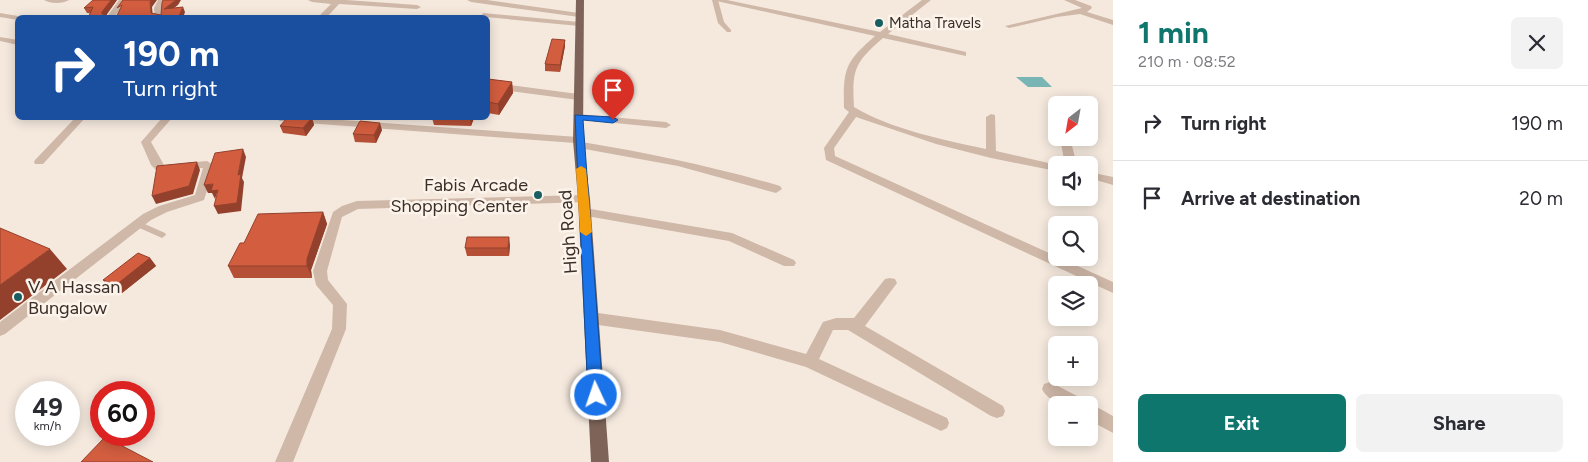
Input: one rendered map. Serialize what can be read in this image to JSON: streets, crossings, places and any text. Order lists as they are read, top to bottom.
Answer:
{
  "streets": {
    "main road": ["High Road"]
  },
  "places": ["Matha Travels", "Fabis Arcade Shopping Center", "V A Hassan Bungalow"],
  "north": "bottom left",
  "page": {
    "heading": ["1 min", "210 m · 08:52"],
    "turn": ["190 m", "Turn right"],
    "list": [
      {
        "name": "Turn right",
        "value": "190 m"
      },
      {
        "name": "Arrive at destination",
        "value": "20 m"
      }
    ],
    "map_buttons": ["+", "−"],
    "speed": "49 km/h",
    "limit": "60",
    "buttons": ["Exit", "Share"]
  }
}
